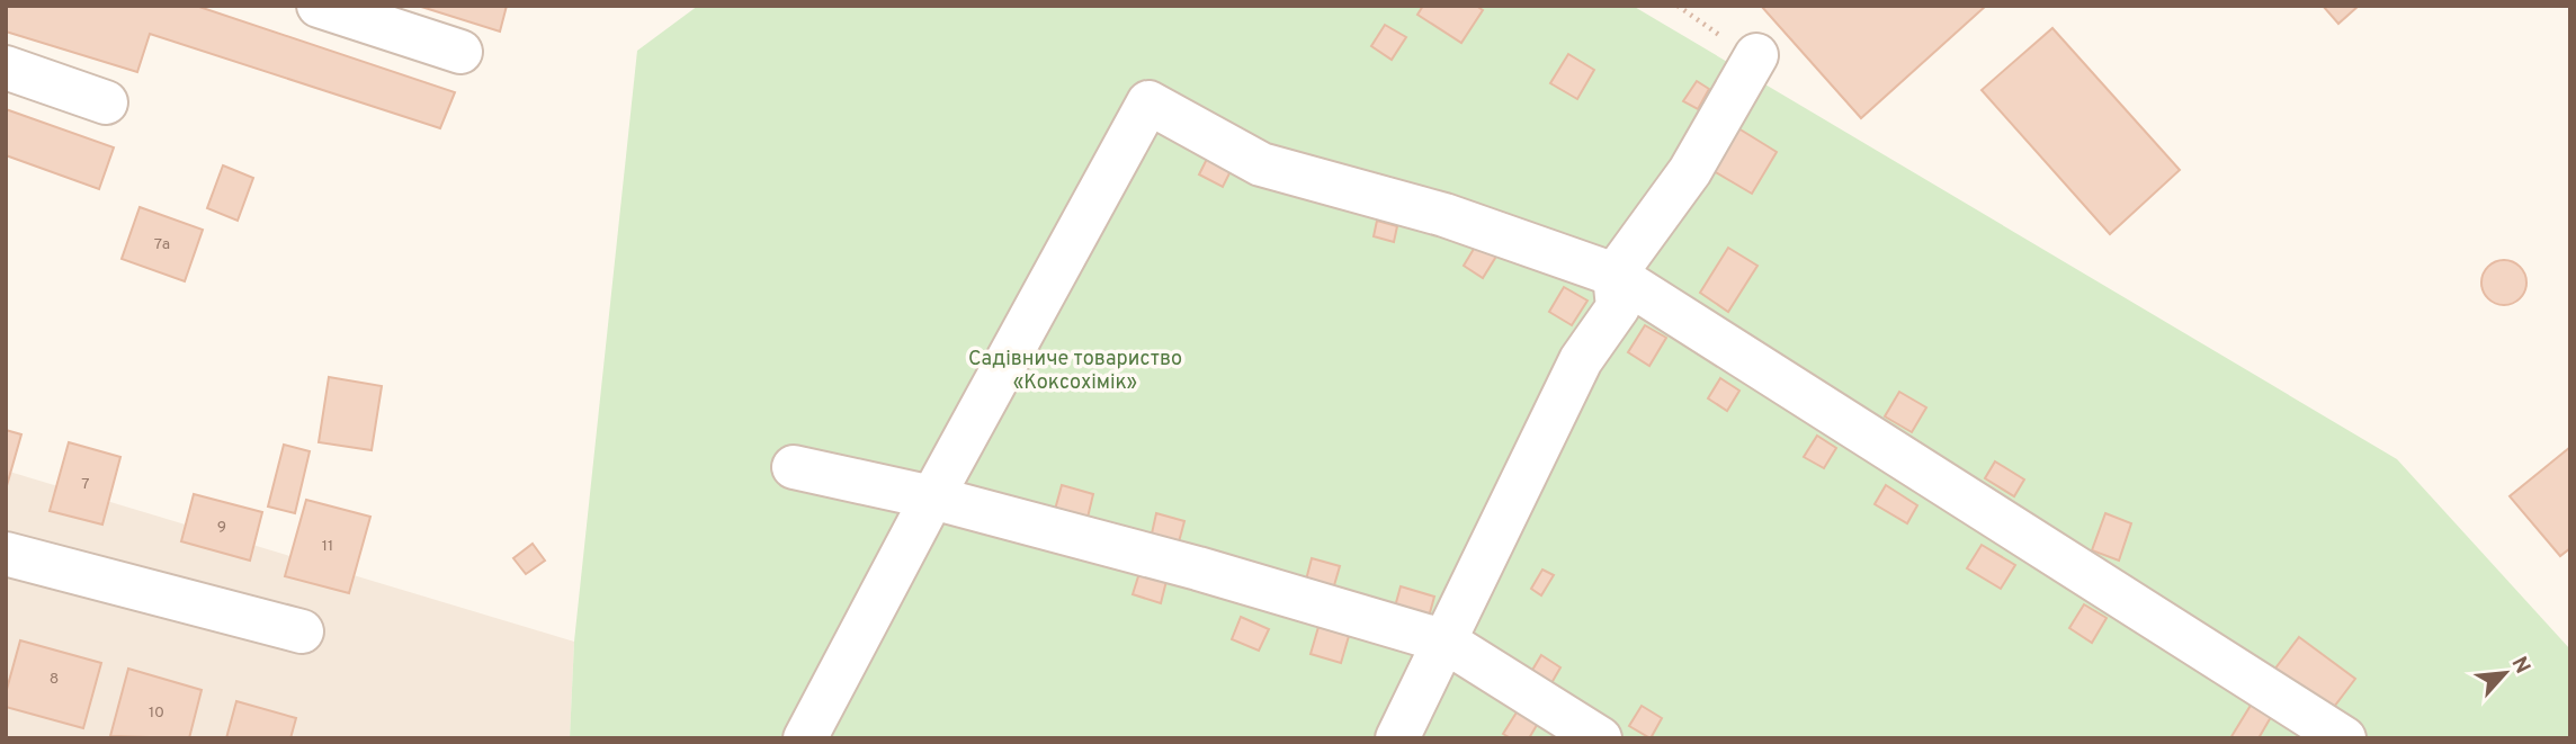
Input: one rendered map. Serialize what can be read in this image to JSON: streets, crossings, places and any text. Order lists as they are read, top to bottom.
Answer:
{
  "parks": ["Садівниче товариство «Коксохімік»"],
  "house_numbers": [
    "7а",
    "7",
    "9",
    "11",
    "8",
    "10"
  ],
  "north": "top right"
}
